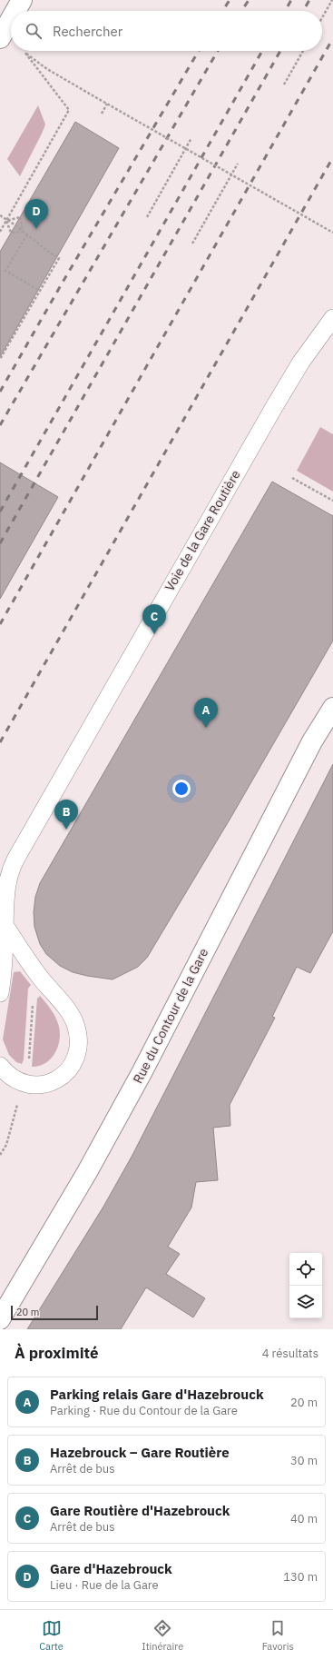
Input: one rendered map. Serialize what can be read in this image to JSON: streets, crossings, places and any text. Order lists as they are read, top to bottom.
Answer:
{
  "streets": {
    "street": ["Rue du Contour de la Gare"],
    "lane": ["Voie de la Gare Routière"]
  },
  "scale_bar": "20 m",
  "page": {
    "search": "Rechercher",
    "pins": [
      "D",
      "C",
      "A",
      "B"
    ],
    "scale": "20 m",
    "heading": ["À proximité", "4 résultats"],
    "list": [
      {
        "mark": "A",
        "name": "Parking relais Gare d'Hazebrouck",
        "note": "Parking · Rue du Contour de la Gare",
        "value": "20 m"
      },
      {
        "mark": "B",
        "name": "Hazebrouck – Gare Routière",
        "note": "Arrêt de bus",
        "value": "30 m"
      },
      {
        "mark": "C",
        "name": "Gare Routière d'Hazebrouck",
        "note": "Arrêt de bus",
        "value": "40 m"
      },
      {
        "mark": "D",
        "name": "Gare d'Hazebrouck",
        "note": "Lieu · Rue de la Gare",
        "value": "130 m"
      }
    ],
    "nav": ["Carte", "Itinéraire", "Favoris"]
  }
}
